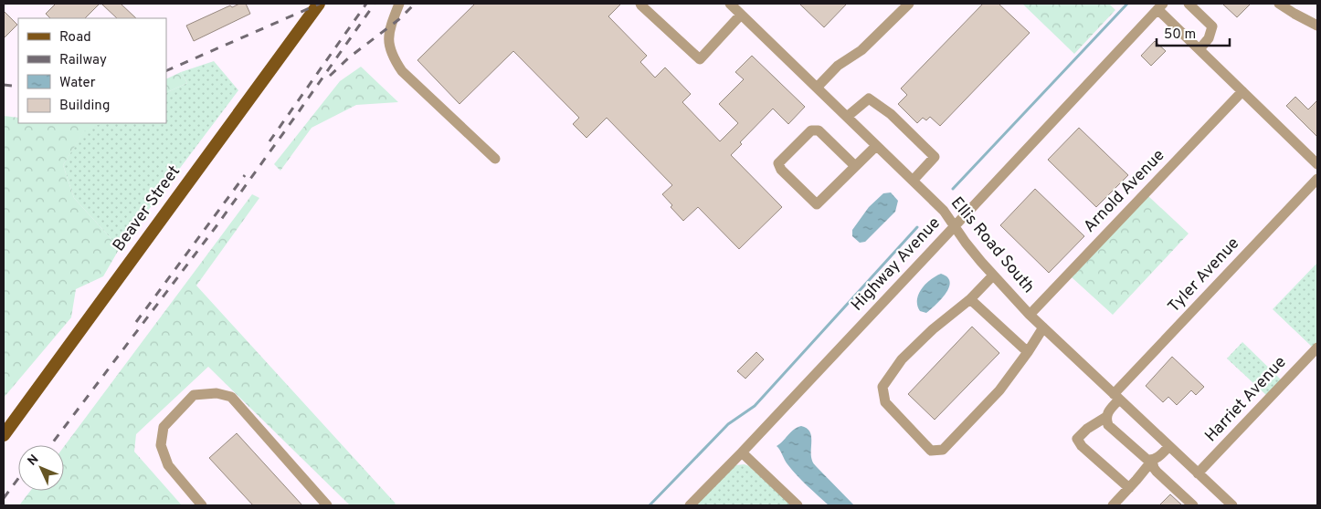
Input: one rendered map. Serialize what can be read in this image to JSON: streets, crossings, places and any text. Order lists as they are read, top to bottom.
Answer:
{
  "streets": {
    "main road": ["Beaver Street"],
    "street": [
      "Arnold Avenue",
      "Ellis Road South",
      "Highway Avenue",
      "Tyler Avenue",
      "Harriet Avenue"
    ]
  },
  "crossings": [
    ["Arnold Avenue", "Ellis Road South"],
    ["Ellis Road South", "Highway Avenue"],
    ["Ellis Road South", "Tyler Avenue"],
    ["Ellis Road South", "Harriet Avenue"]
  ],
  "legend": [
    "Road",
    "Railway",
    "Water",
    "Building"
  ],
  "scale_bar": "50 m",
  "north": "top left"
}
